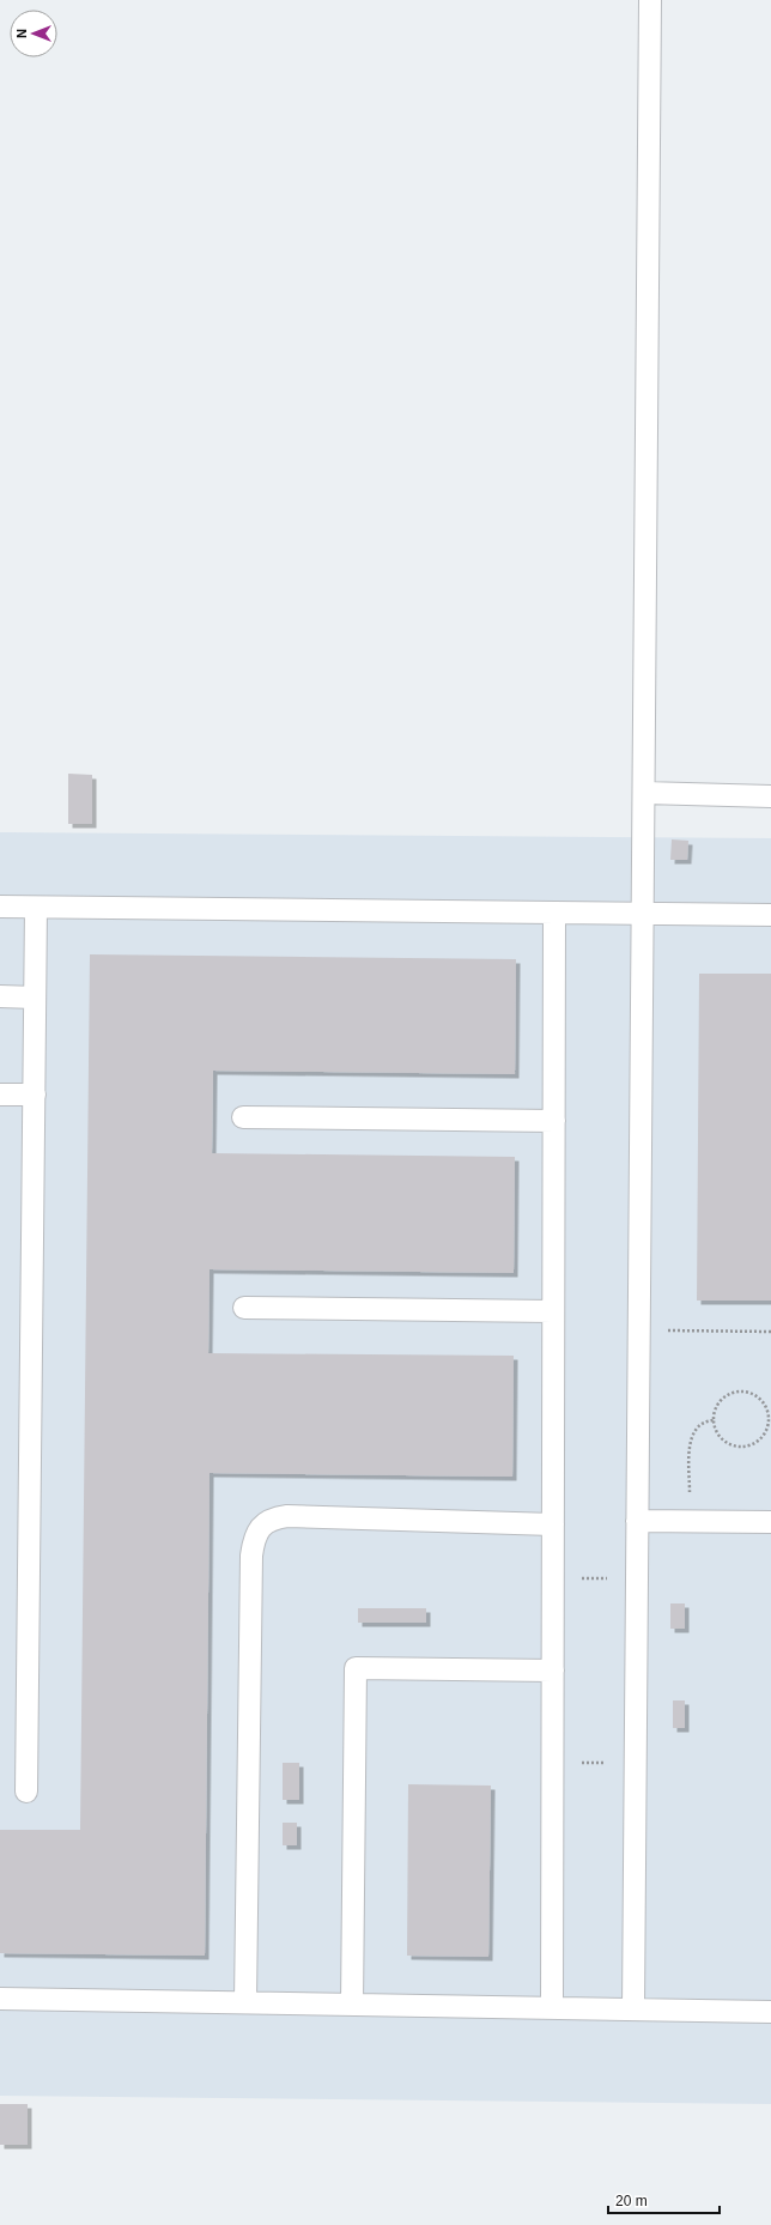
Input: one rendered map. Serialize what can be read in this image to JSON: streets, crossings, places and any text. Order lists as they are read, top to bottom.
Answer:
{
  "scale_bar": "20 m",
  "north": "left"
}
